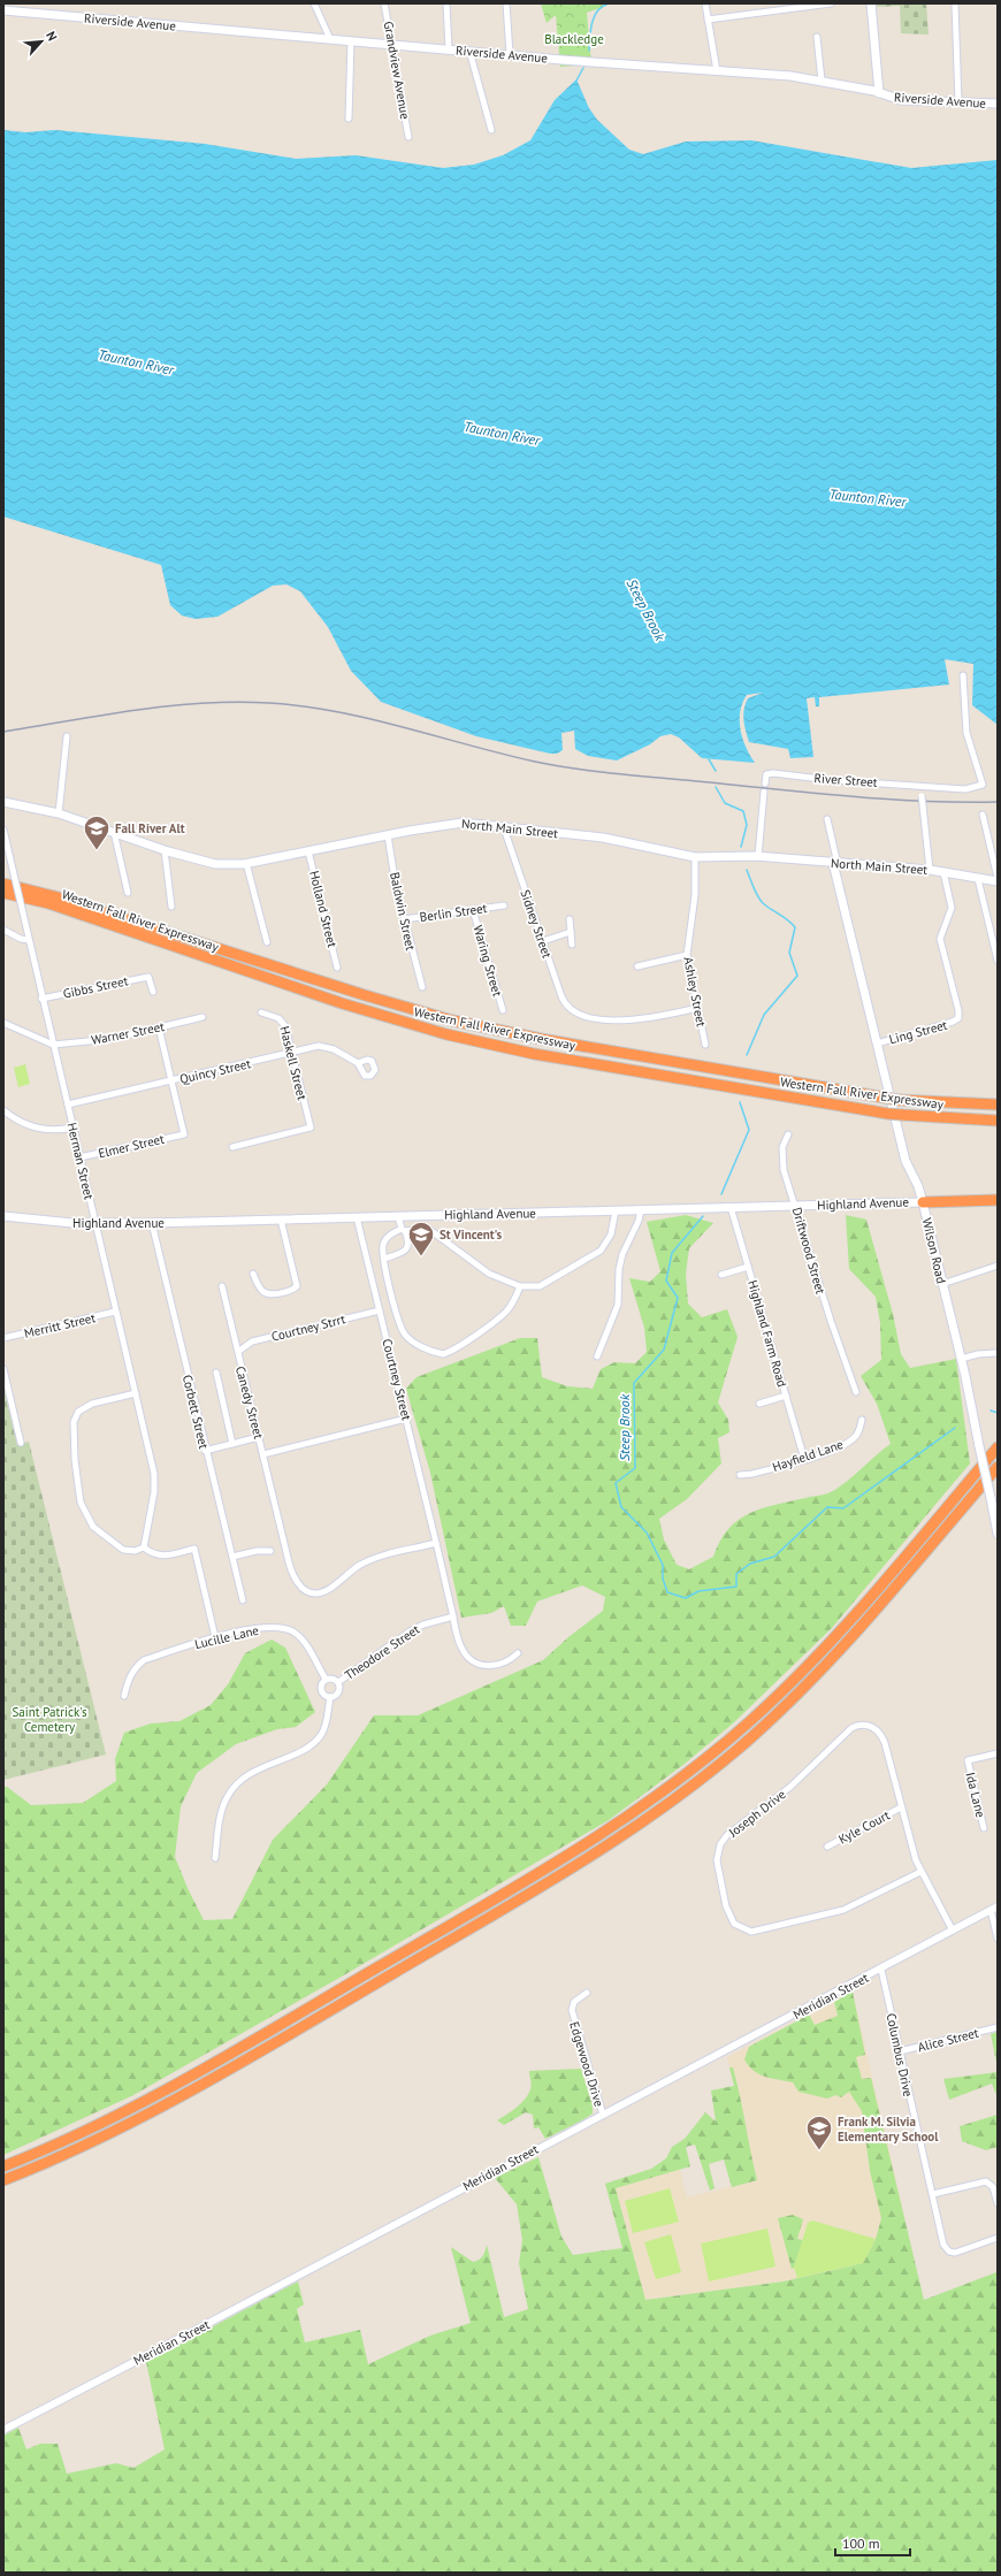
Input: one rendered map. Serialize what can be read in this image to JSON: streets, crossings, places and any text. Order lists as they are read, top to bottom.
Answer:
{
  "streets": {
    "highway": ["Western Fall River Expressway"],
    "main road": [
      "Riverside Avenue",
      "North Main Street",
      "Highland Avenue",
      "Wilson Road"
    ],
    "street": [
      "Grandview Avenue",
      "River Street",
      "Holland Street",
      "Baldwin Street",
      "Berlin Street",
      "Sidney Street",
      "Waring Street",
      "Gibbs Street",
      "Ashley Street",
      "Ling Street",
      "Warner Street",
      "Haskell Street",
      "Quincy Street",
      "Elmer Street",
      "Herman Street",
      "Driftwood Street",
      "Merritt Street",
      "Courtney Strrt",
      "Highland Farm Road",
      "Courtney Street",
      "Canedy Street",
      "Corbett Street",
      "Hayfield Lane",
      "Lucille Lane",
      "Theodore Street",
      "Ida Lane",
      "Joseph Drive",
      "Kyle Court",
      "Meridian Street",
      "Alice Street",
      "Columbus Drive",
      "Edgewood Drive"
    ]
  },
  "crossings": [
    ["Riverside Avenue", "Grandview Avenue"],
    ["North Main Street", "Holland Street"],
    ["North Main Street", "Baldwin Street"],
    ["North Main Street", "Sidney Street"],
    ["North Main Street", "Ashley Street"],
    ["North Main Street", "Ling Street"],
    ["North Main Street", "Wilson Road"],
    ["Baldwin Street", "Berlin Street"],
    ["Berlin Street", "Waring Street"],
    ["Sidney Street", "Ashley Street"],
    ["Gibbs Street", "Herman Street"],
    ["Ling Street", "Wilson Road"],
    ["Warner Street", "Herman Street"],
    ["Haskell Street", "Quincy Street"],
    ["Quincy Street", "Elmer Street"],
    ["Quincy Street", "Herman Street"],
    ["Elmer Street", "Herman Street"],
    ["Herman Street", "Highland Avenue"],
    ["Herman Street", "Merritt Street"],
    ["Highland Avenue", "Driftwood Street"],
    ["Highland Avenue", "Wilson Road"],
    ["Highland Avenue", "Highland Farm Road"],
    ["Highland Avenue", "Courtney Street"],
    ["Highland Avenue", "Corbett Street"],
    ["Courtney Strrt", "Courtney Street"],
    ["Courtney Strrt", "Canedy Street"],
    ["Highland Farm Road", "Hayfield Lane"],
    ["Courtney Street", "Theodore Street"],
    ["Lucille Lane", "Theodore Street"],
    ["Joseph Drive", "Kyle Court"],
    ["Joseph Drive", "Meridian Street"],
    ["Meridian Street", "Columbus Drive"],
    ["Meridian Street", "Edgewood Drive"],
    ["Alice Street", "Columbus Drive"]
  ],
  "water": ["Taunton River", "Steep Brook"],
  "parks": ["Blackledge", "Saint Patrick's Cemetery"],
  "places": {
    "school or university": ["Fall River Alt", "St Vincent's", "Frank M. Silvia Elementary School"]
  },
  "scale_bar": "100 m",
  "north": "top right"
}
